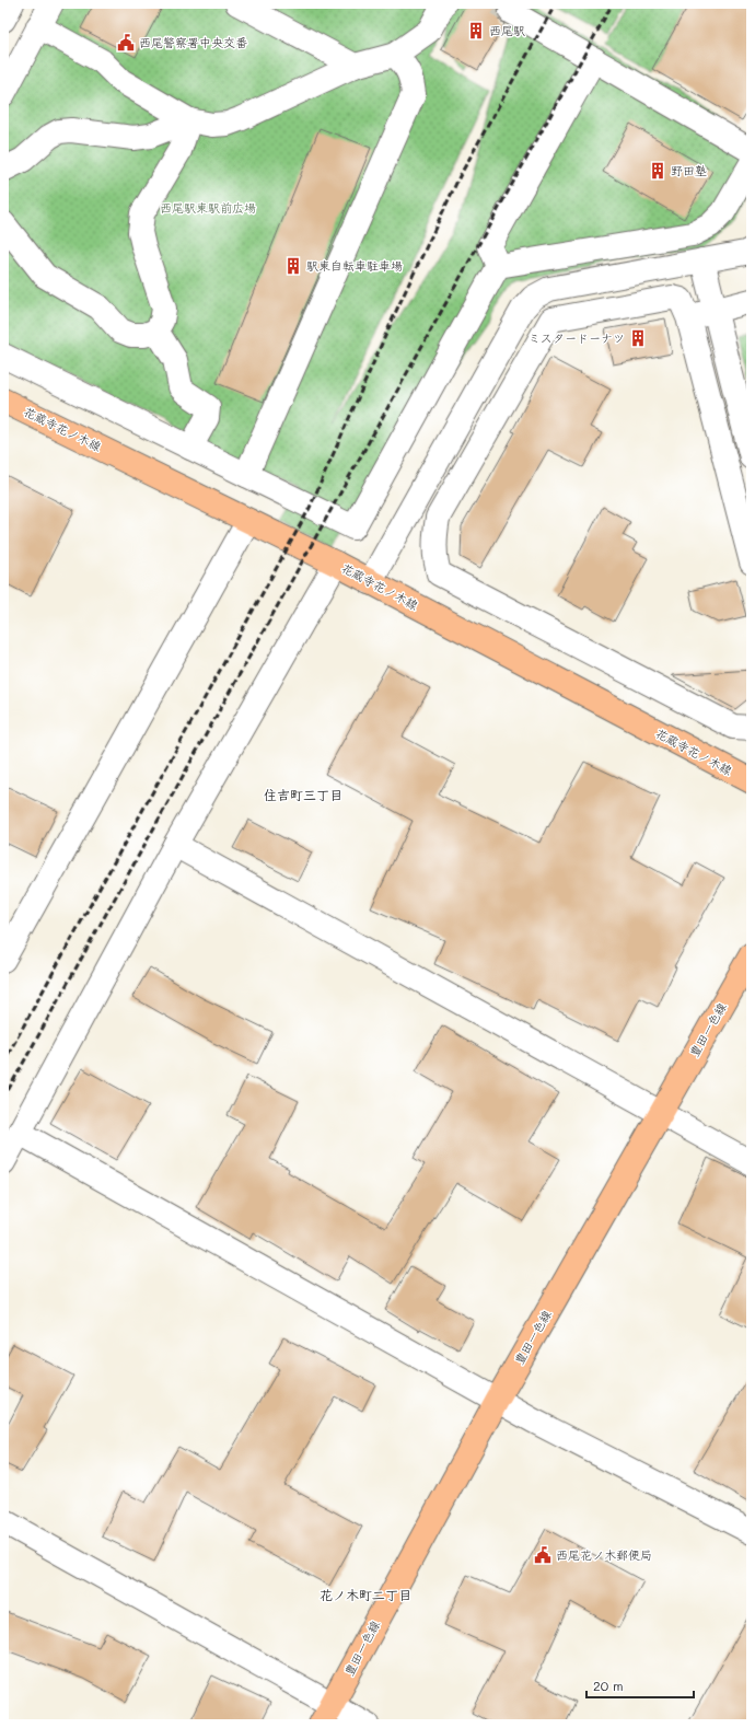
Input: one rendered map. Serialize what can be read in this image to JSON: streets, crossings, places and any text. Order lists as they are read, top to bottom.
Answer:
{
  "streets": {
    "main road": ["花蔵寺花ノ木線", "豊田一色線"]
  },
  "districts": ["住吉町三丁目", "花ノ木町二丁目"],
  "parks": ["西尾駅東駅前広場"],
  "places": {
    "building": [
      "西尾駅",
      "野田塾",
      "駅東自転車駐車場",
      "ミスタードーナツ"
    ],
    "public building": ["西尾警察署中央交番", "西尾花ノ木郵便局"]
  },
  "scale_bar": "20 m"
}
